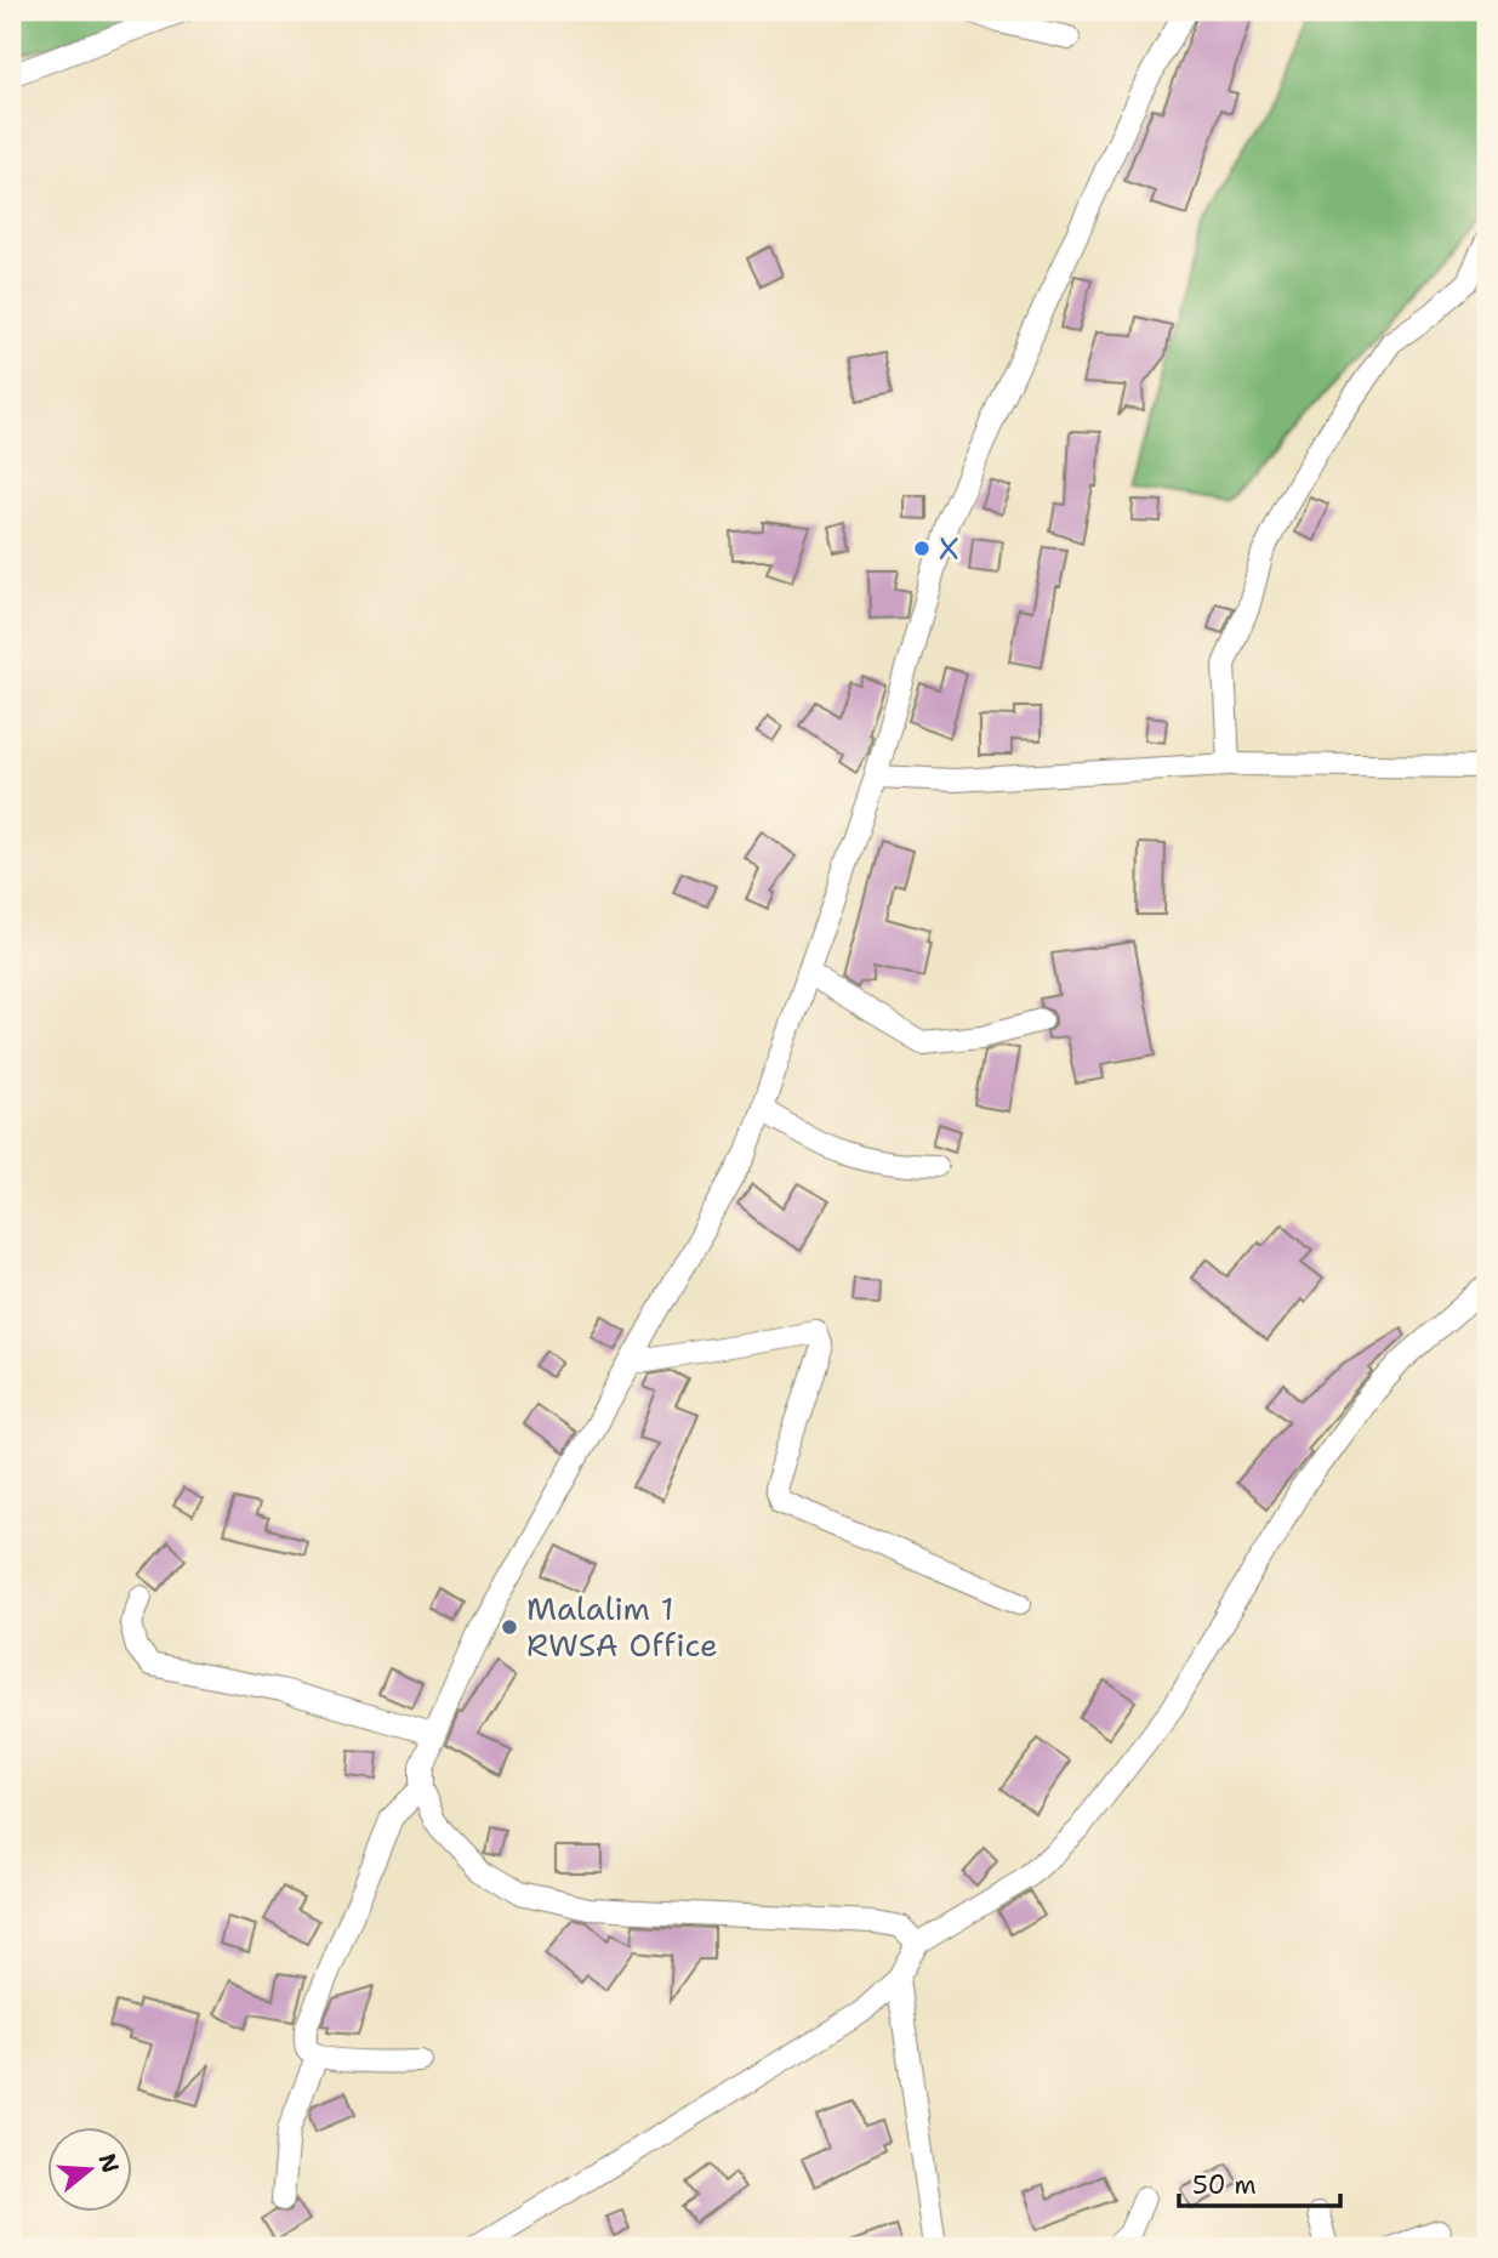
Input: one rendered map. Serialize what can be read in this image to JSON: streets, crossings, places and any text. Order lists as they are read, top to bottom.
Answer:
{
  "places": ["X", "Malalim 1 RWSA Office"],
  "scale_bar": "50 m",
  "north": "right"
}
